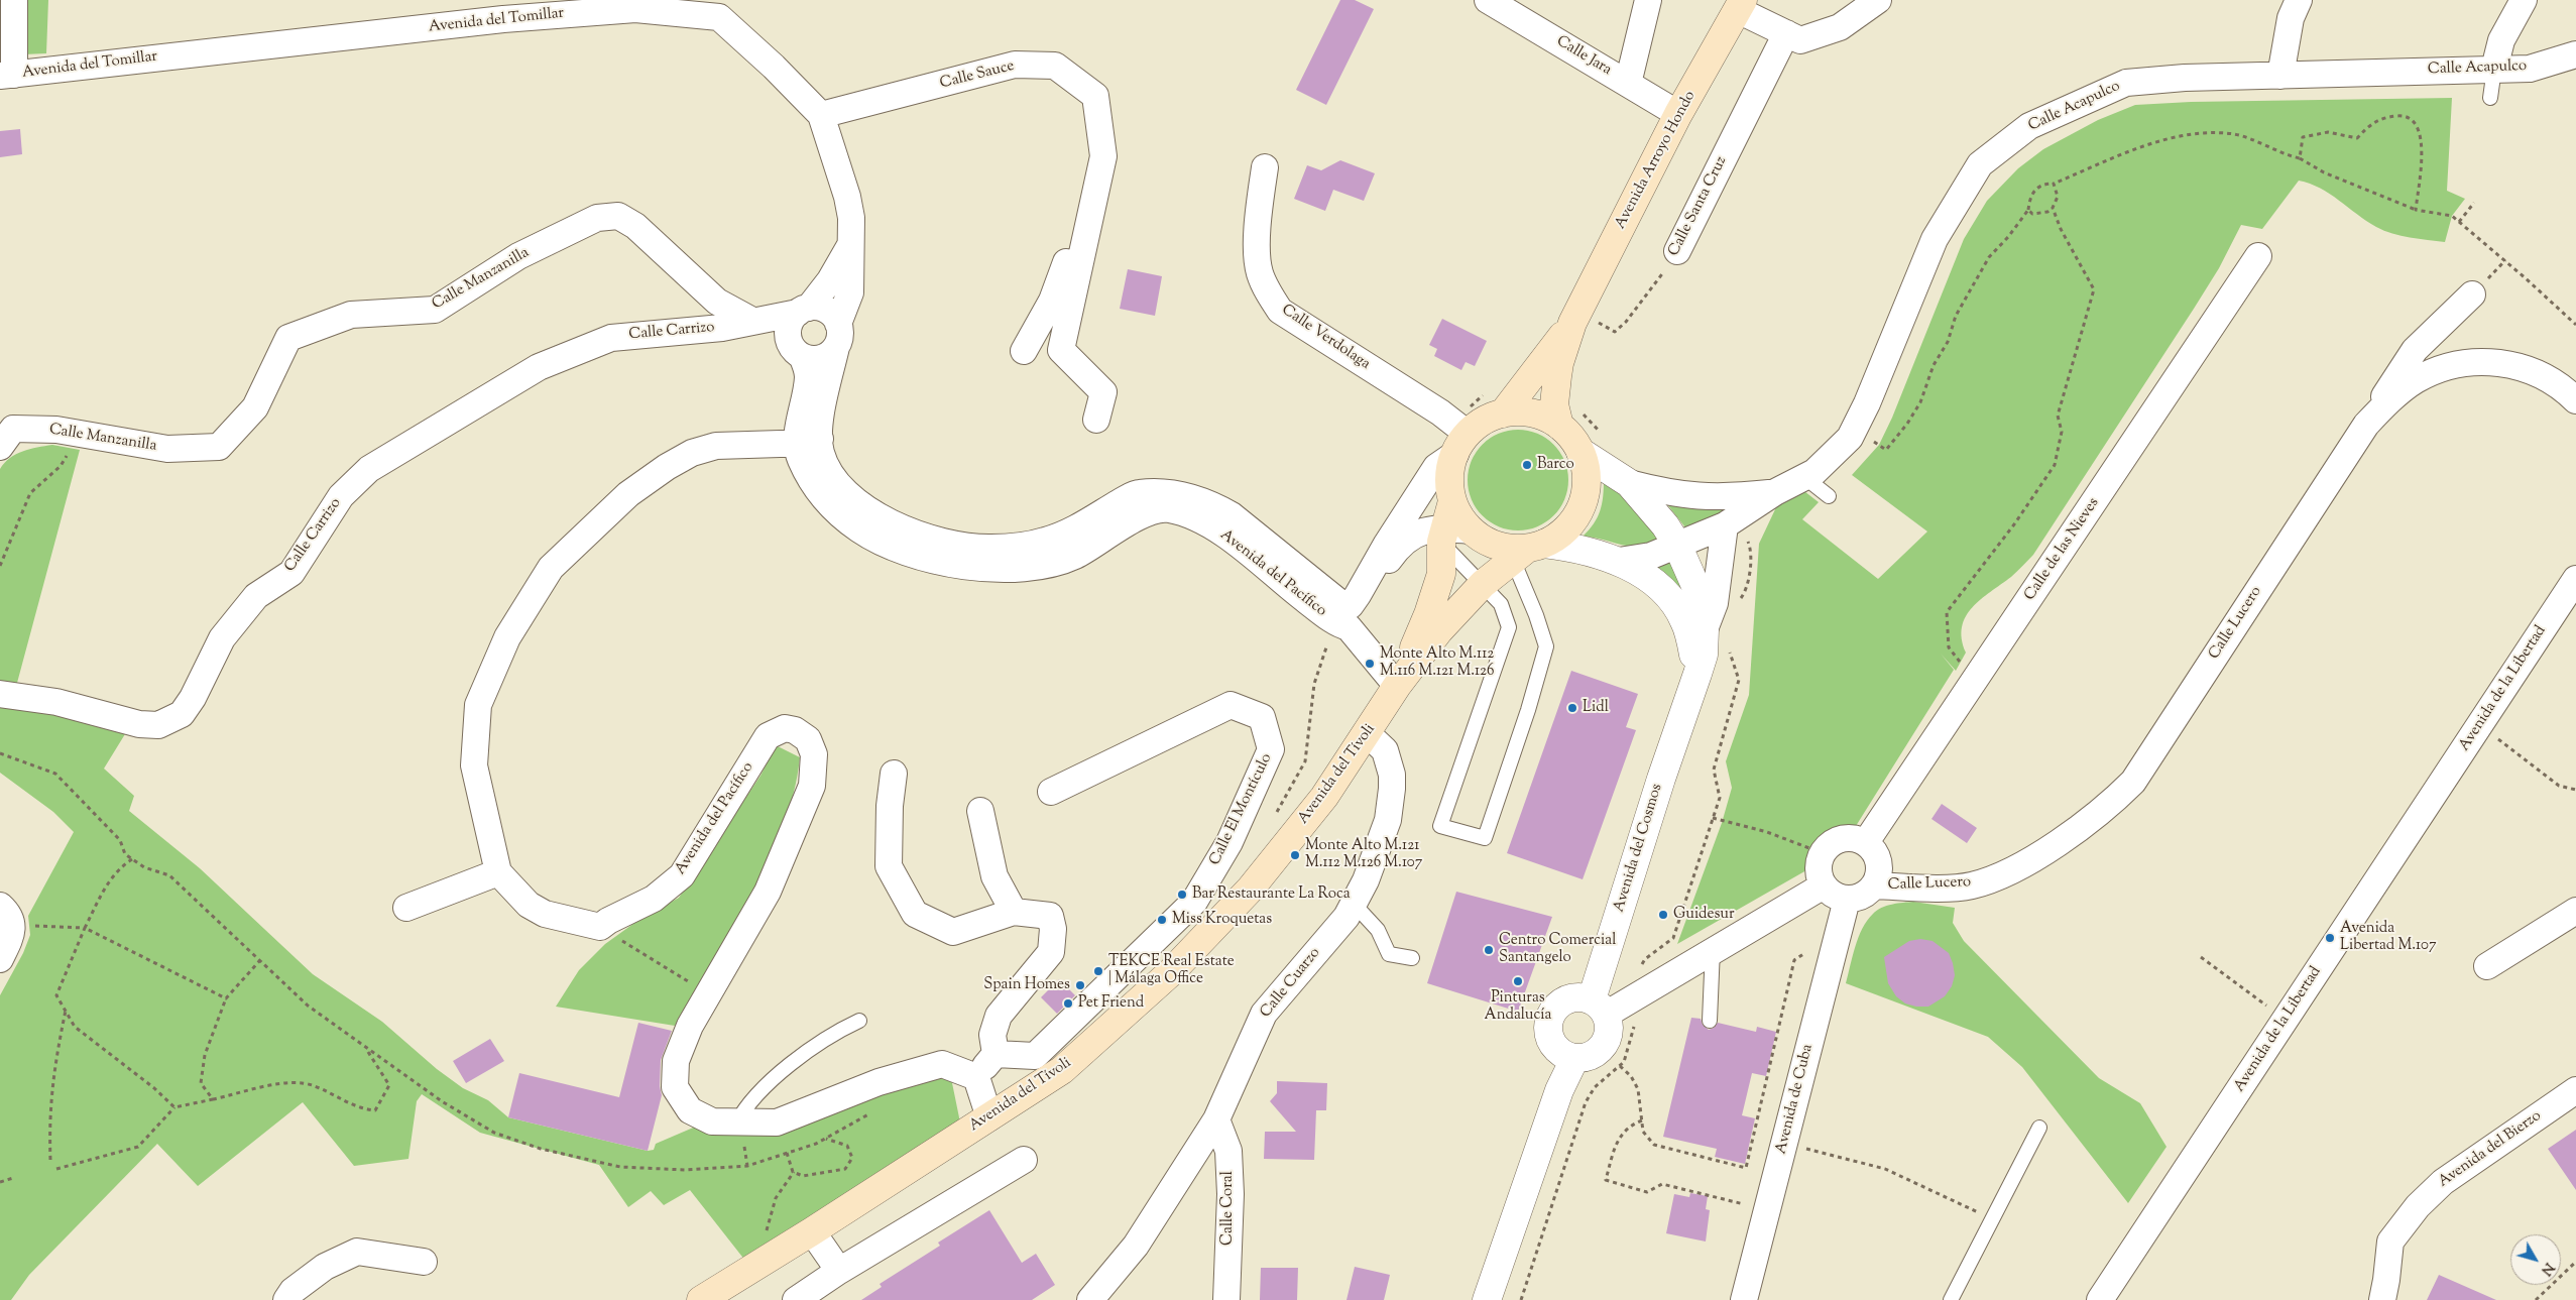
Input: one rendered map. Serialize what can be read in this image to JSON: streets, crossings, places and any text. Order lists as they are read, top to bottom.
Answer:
{
  "streets": {
    "main road": ["Avenida Arroyo Hondo", "Avenida del Tívoli"],
    "street": [
      "Avenida del Tomillar",
      "Calle Jara",
      "Calle Acapulco",
      "Calle Sauce",
      "Calle Santa Cruz",
      "Calle Manzanilla",
      "Calle Carrizo",
      "Calle Verdolaga",
      "Calle de las Nieves",
      "Avenida del Pacífico",
      "Calle Lucero",
      "Avenida de la Libertad",
      "Calle El Montículo",
      "Avenida del Cosmos",
      "Calle Cuarzo",
      "Avenida de Cuba",
      "Avenida del Bierzo",
      "Calle Coral"
    ]
  },
  "crossings": [
    ["Avenida del Tomillar", "Calle Sauce"],
    ["Avenida del Tomillar", "Avenida Arroyo Hondo"],
    ["Avenida del Tomillar", "Calle Verdolaga"],
    ["Avenida del Tomillar", "Avenida del Pacífico"],
    ["Avenida del Tomillar", "Avenida del Tívoli"],
    ["Calle Jara", "Avenida Arroyo Hondo"],
    ["Avenida Arroyo Hondo", "Calle Santa Cruz"],
    ["Avenida Arroyo Hondo", "Calle Verdolaga"],
    ["Avenida Arroyo Hondo", "Avenida del Tívoli"],
    ["Calle Verdolaga", "Avenida del Tívoli"],
    ["Calle de las Nieves", "Calle Lucero"],
    ["Calle de las Nieves", "Avenida de Cuba"],
    ["Avenida del Pacífico", "Avenida del Tívoli"],
    ["Calle Lucero", "Avenida de Cuba"],
    ["Avenida del Tívoli", "Calle Cuarzo"],
    ["Calle Cuarzo", "Calle Coral"]
  ],
  "places": [
    "Barco",
    "Monte Alto M.112 M.116 M.121 M.126",
    "Lidl",
    "Monte Alto M.121 M.112 M.126 M.107",
    "Bar Restaurante La Roca",
    "Guidesur",
    "Miss Kroquetas",
    "Avenida Libertad M.107",
    "Centro Comercial Santangelo",
    "TEKCE Real Estate | Málaga Office",
    "Pinturas Andalucía",
    "Spain Homes",
    "Pet Friend"
  ],
  "north": "bottom right"
}
